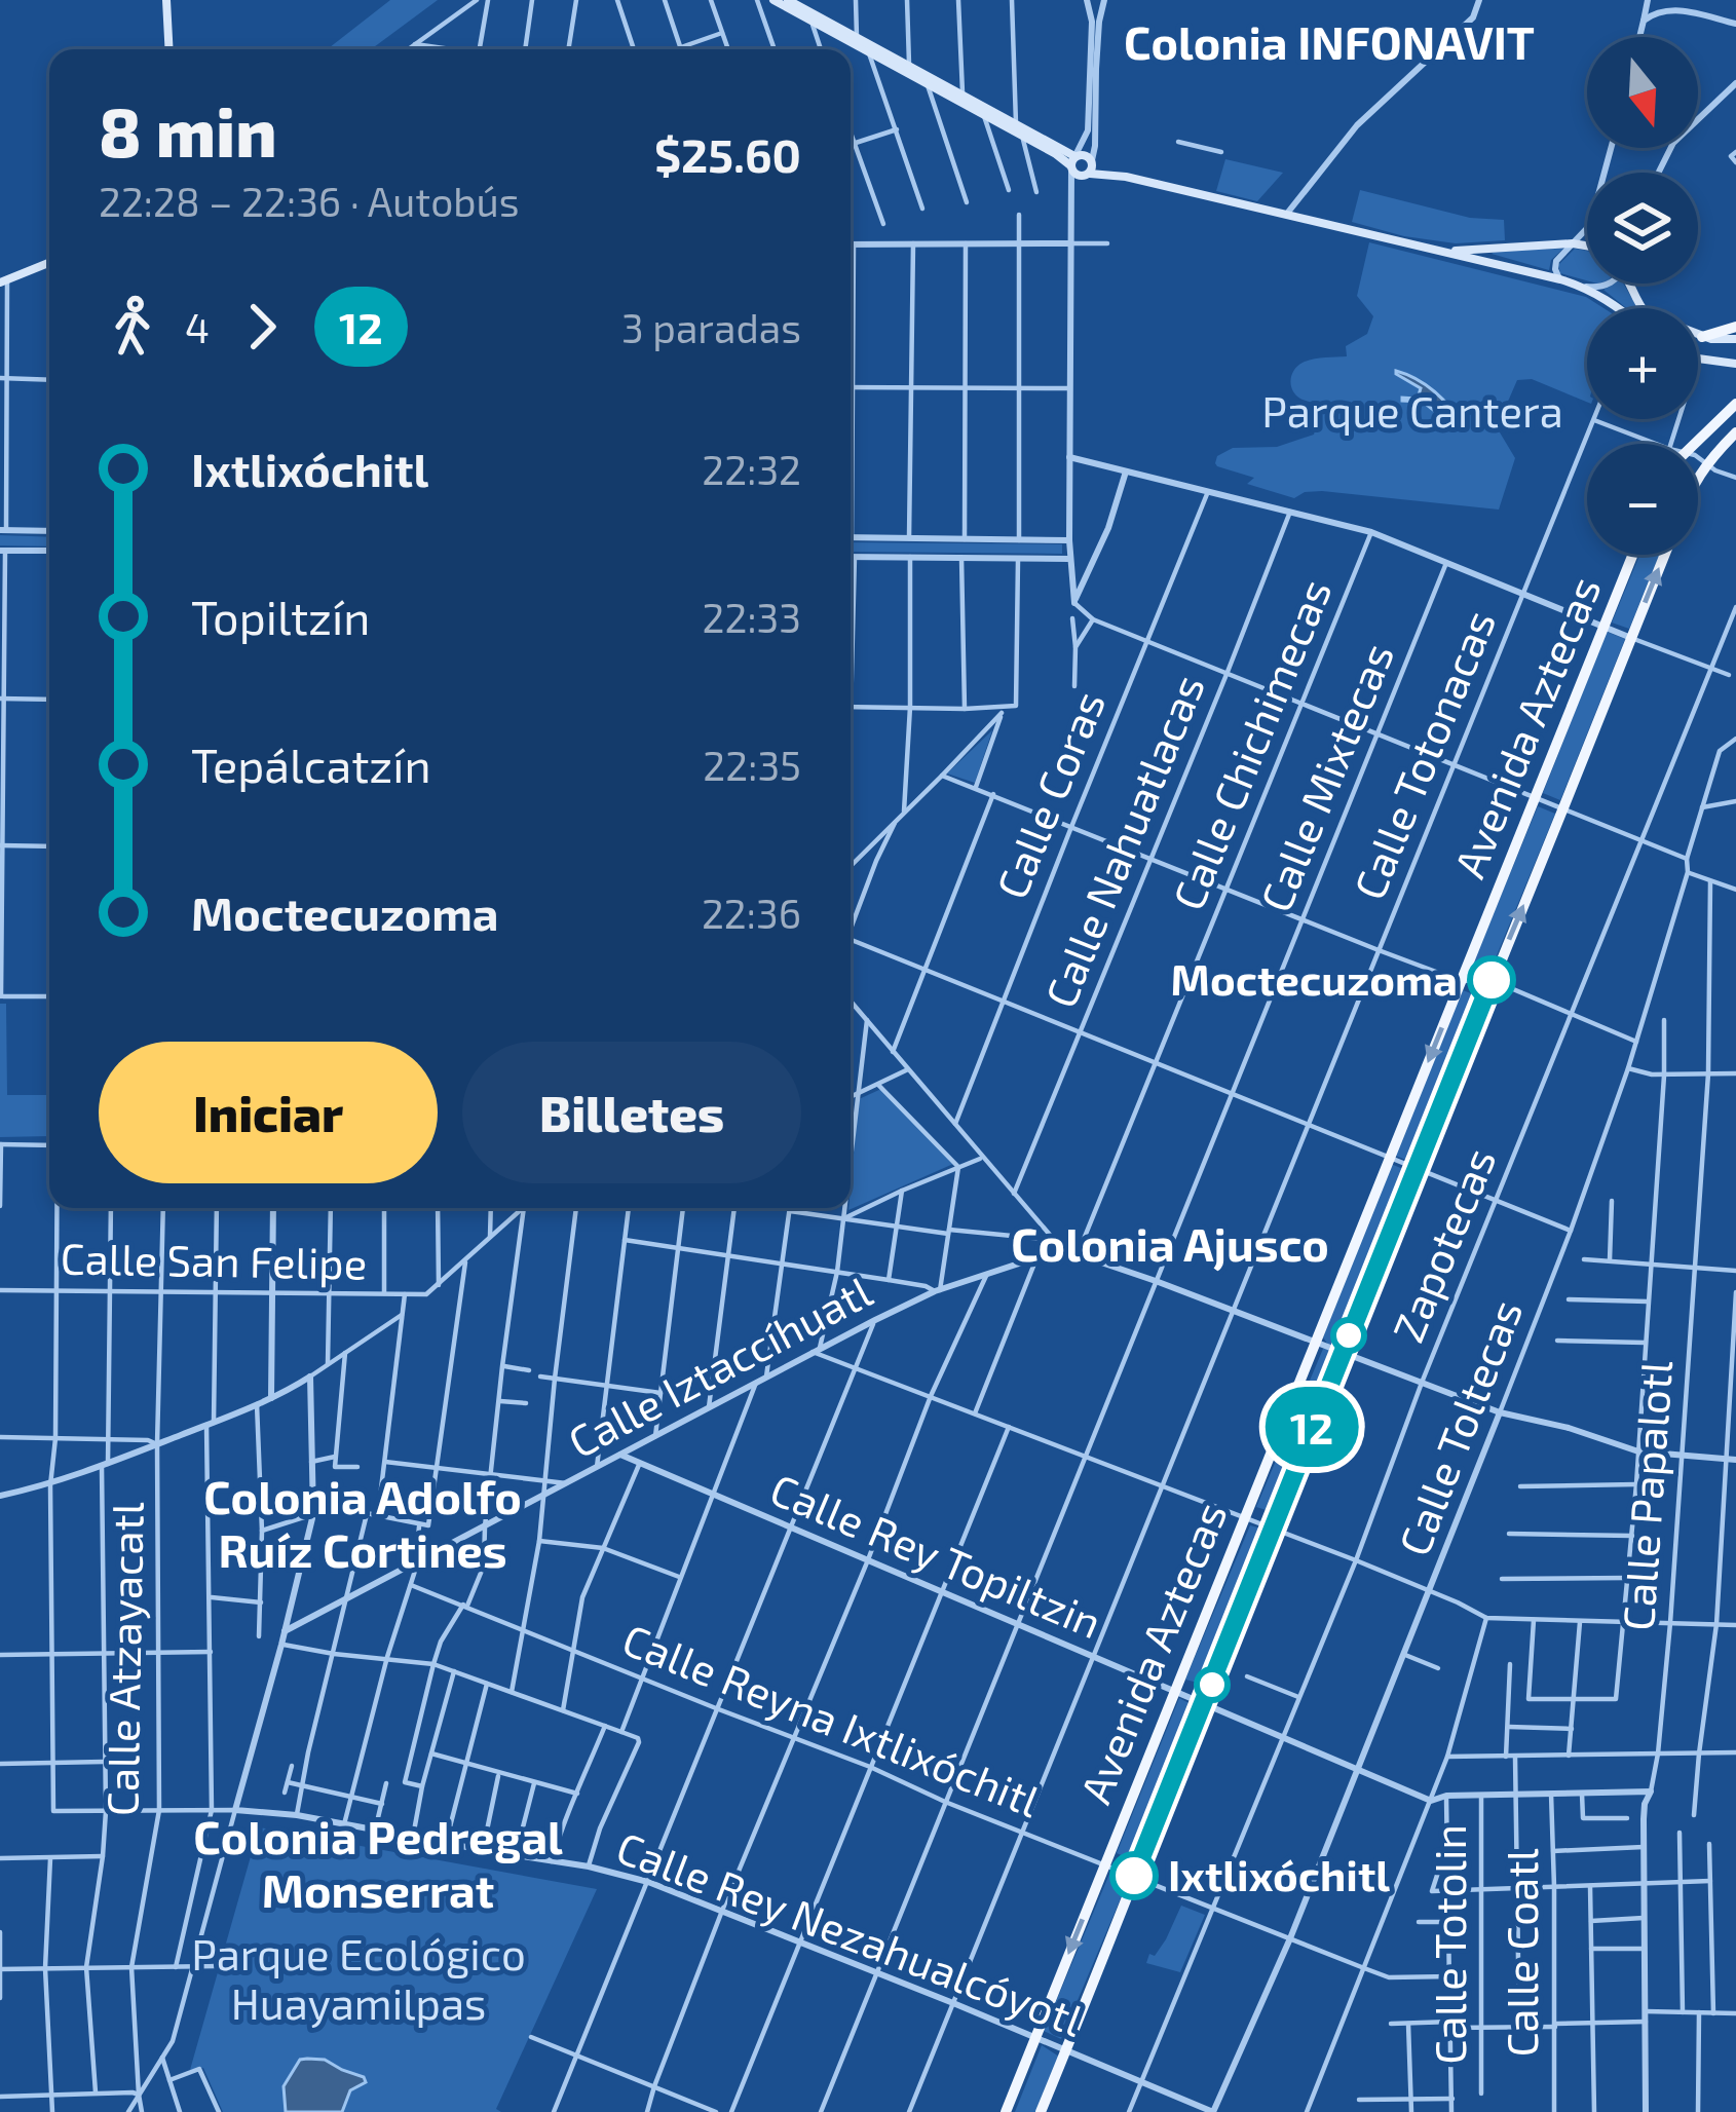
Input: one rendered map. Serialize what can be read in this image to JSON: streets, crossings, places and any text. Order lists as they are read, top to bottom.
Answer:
{
  "streets": {
    "main road": ["Avenida Aztecas"],
    "street": [
      "Calle Chichimecas",
      "Calle Totonacas",
      "Calle Mixtecas",
      "Calle Coras",
      "Calle Nahuatlacas",
      "Zapotecas",
      "Calle San Felipe",
      "Calle Iztaccíhuatl",
      "Calle Toltecas",
      "Calle Papalotl",
      "Calle Rey Topiltzin",
      "Calle Atzayacatl",
      "Calle Reyna Ixtlixóchitl",
      "Calle Rey Nezahualcóyotl",
      "Calle Totolin",
      "Calle Coatl"
    ]
  },
  "crossings": [
    ["Avenida Aztecas", "Calle Rey Topiltzin"],
    ["Avenida Aztecas", "Calle Reyna Ixtlixóchitl"],
    ["Avenida Aztecas", "Calle Rey Nezahualcóyotl"],
    ["Calle Totonacas", "Calle Rey Topiltzin"],
    ["Calle Totonacas", "Calle Reyna Ixtlixóchitl"],
    ["Calle Totonacas", "Calle Rey Nezahualcóyotl"],
    ["Calle Mixtecas", "Calle Rey Topiltzin"],
    ["Calle Mixtecas", "Calle Reyna Ixtlixóchitl"],
    ["Calle Mixtecas", "Calle Rey Nezahualcóyotl"],
    ["Zapotecas", "Calle Rey Topiltzin"],
    ["Zapotecas", "Calle Reyna Ixtlixóchitl"],
    ["Zapotecas", "Calle Rey Nezahualcóyotl"],
    ["Calle San Felipe", "Calle Atzayacatl"],
    ["Calle Iztaccíhuatl", "Calle Rey Topiltzin"],
    ["Calle Toltecas", "Calle Rey Topiltzin"],
    ["Calle Toltecas", "Calle Reyna Ixtlixóchitl"],
    ["Calle Toltecas", "Calle Rey Nezahualcóyotl"]
  ],
  "districts": [
    "Colonia INFONAVIT",
    "Colonia Ajusco",
    "Colonia Adolfo Ruíz Cortines",
    "Colonia Pedregal Monserrat"
  ],
  "parks": ["Parque Cantera", "Parque Ecológico Huayamilpas"],
  "places": ["Moctecuzoma", "Ixtlixóchitl"],
  "lines": ["bus line 12"],
  "north": "bottom",
  "page": {
    "on_map": "12",
    "map_buttons": ["+", "−"],
    "heading": ["8 min", "22:28 – 22:36 · Autobús", "$25.60"],
    "legs": ["4", "12", "3 paradas"],
    "list": [
      {
        "name": "Ixtlixóchitl",
        "value": "22:32"
      },
      {
        "name": "Topiltzín",
        "value": "22:33"
      },
      {
        "name": "Tepálcatzín",
        "value": "22:35"
      },
      {
        "name": "Moctecuzoma",
        "value": "22:36"
      }
    ],
    "buttons": ["Iniciar", "Billetes"]
  }
}
